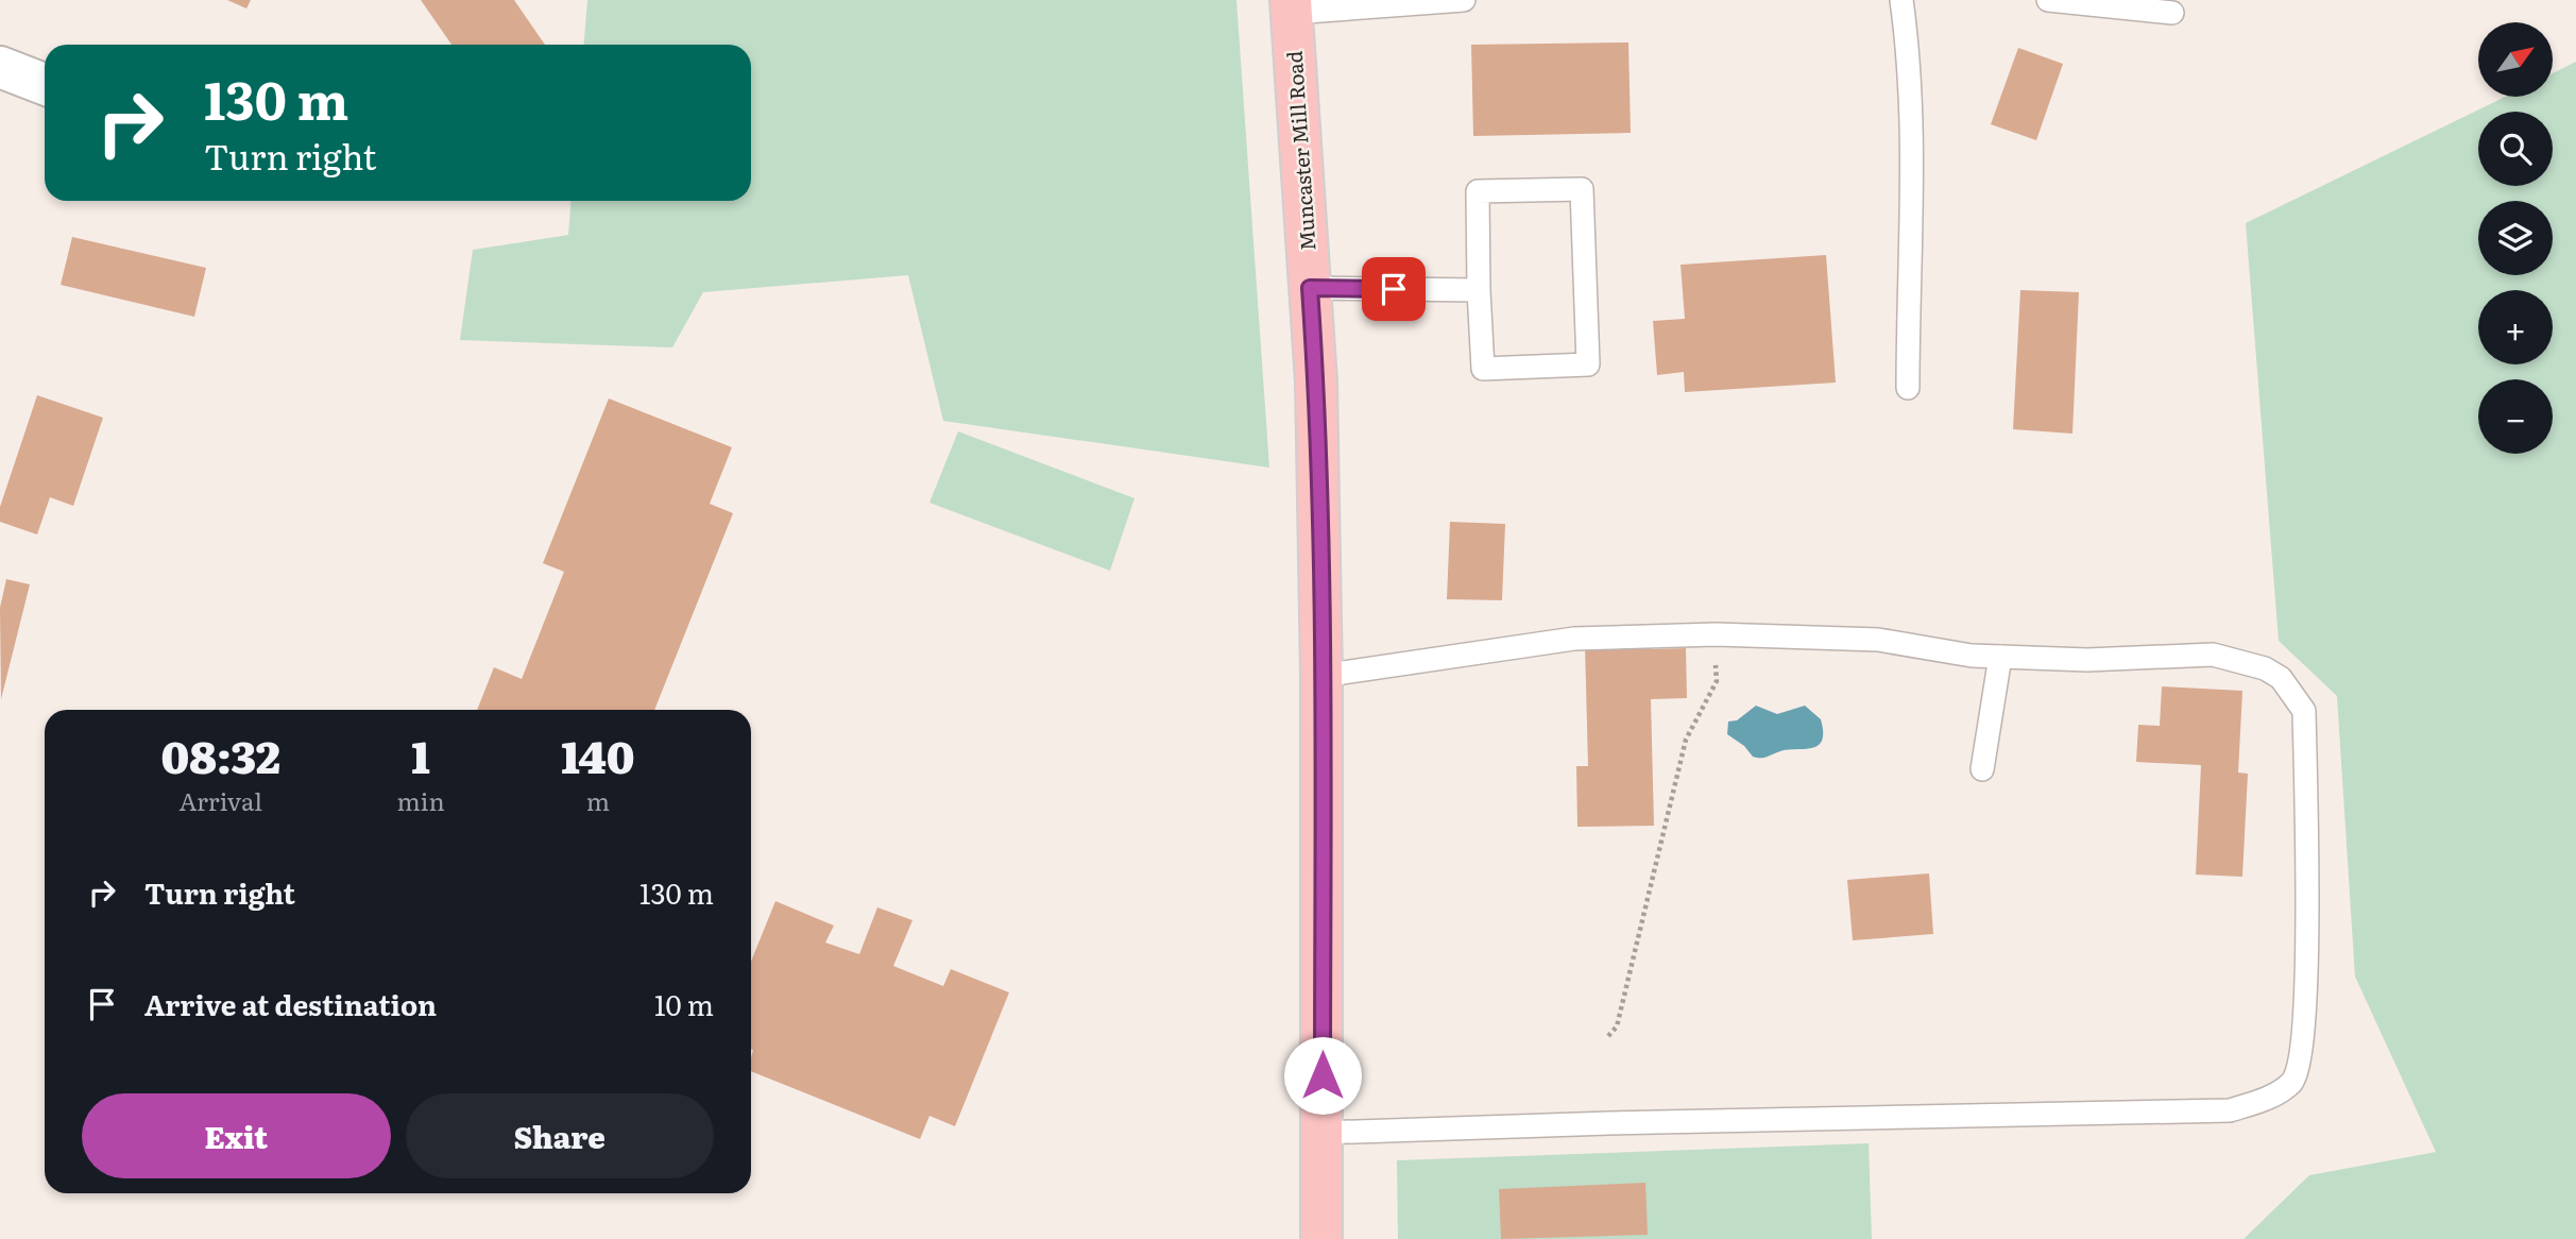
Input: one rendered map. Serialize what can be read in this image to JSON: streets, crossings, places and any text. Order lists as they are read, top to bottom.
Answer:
{
  "streets": {
    "main road": ["Muncaster Mill Road"]
  },
  "north": "top right",
  "page": {
    "map_buttons": ["+", "−"],
    "turn": ["130 m", "Turn right"],
    "eta": [
      "08:32",
      "Arrival",
      "1",
      "min",
      "140",
      "m"
    ],
    "list": [
      {
        "name": "Turn right",
        "value": "130 m"
      },
      {
        "name": "Arrive at destination",
        "value": "10 m"
      }
    ],
    "buttons": ["Exit", "Share"]
  }
}
